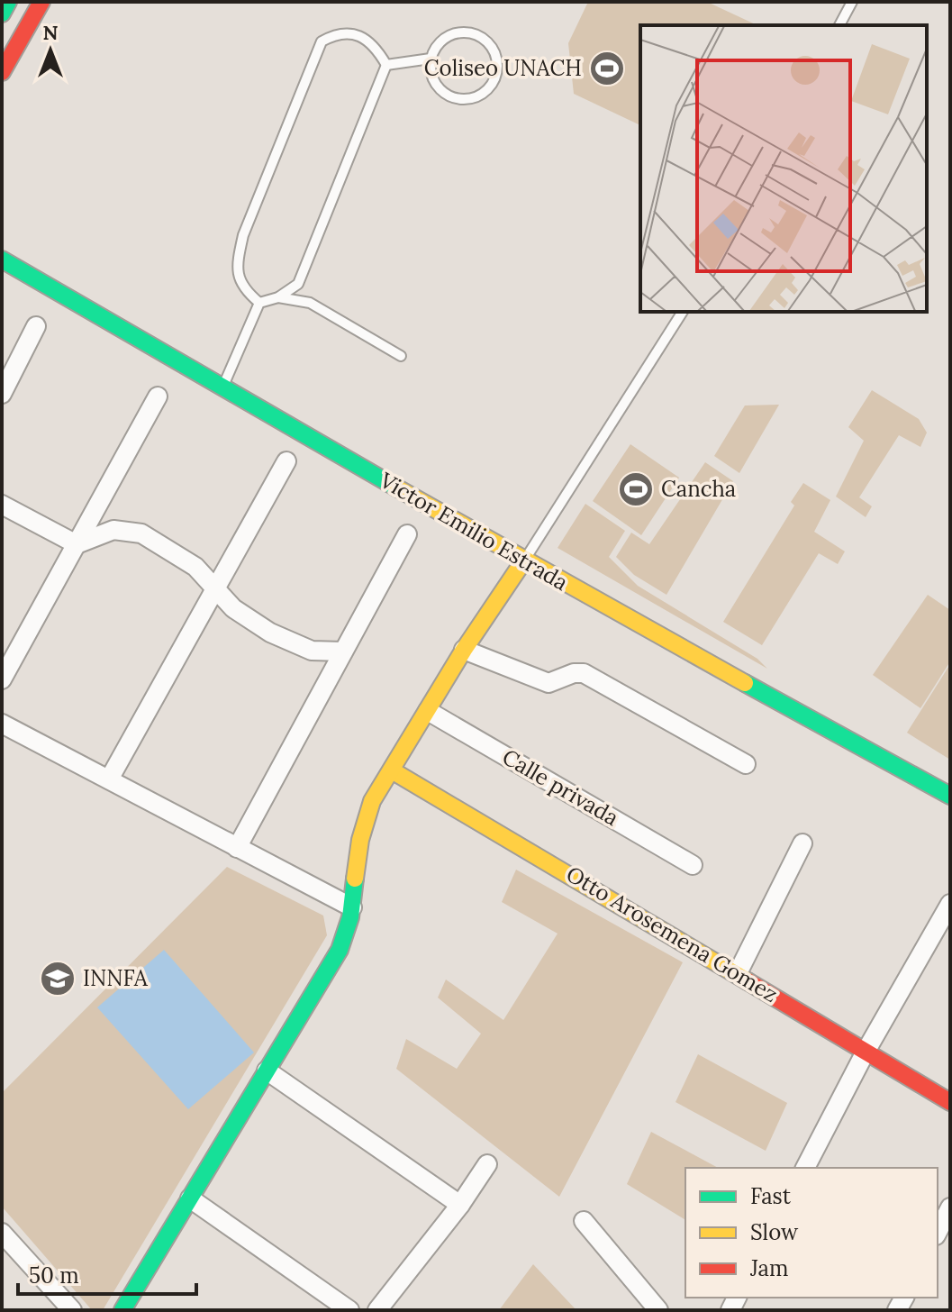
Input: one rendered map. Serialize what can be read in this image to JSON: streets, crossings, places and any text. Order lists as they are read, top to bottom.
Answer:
{
  "streets": {
    "street": ["Victor Emilio Estrada", "Calle privada", "Otto Arosemena Gomez"]
  },
  "places": {
    "sports": ["Coliseo UNACH", "Cancha"],
    "school or university": ["INNFA"]
  },
  "legend": ["Fast", "Slow", "Jam"],
  "scale_bar": "50 m",
  "north": "top"
}
